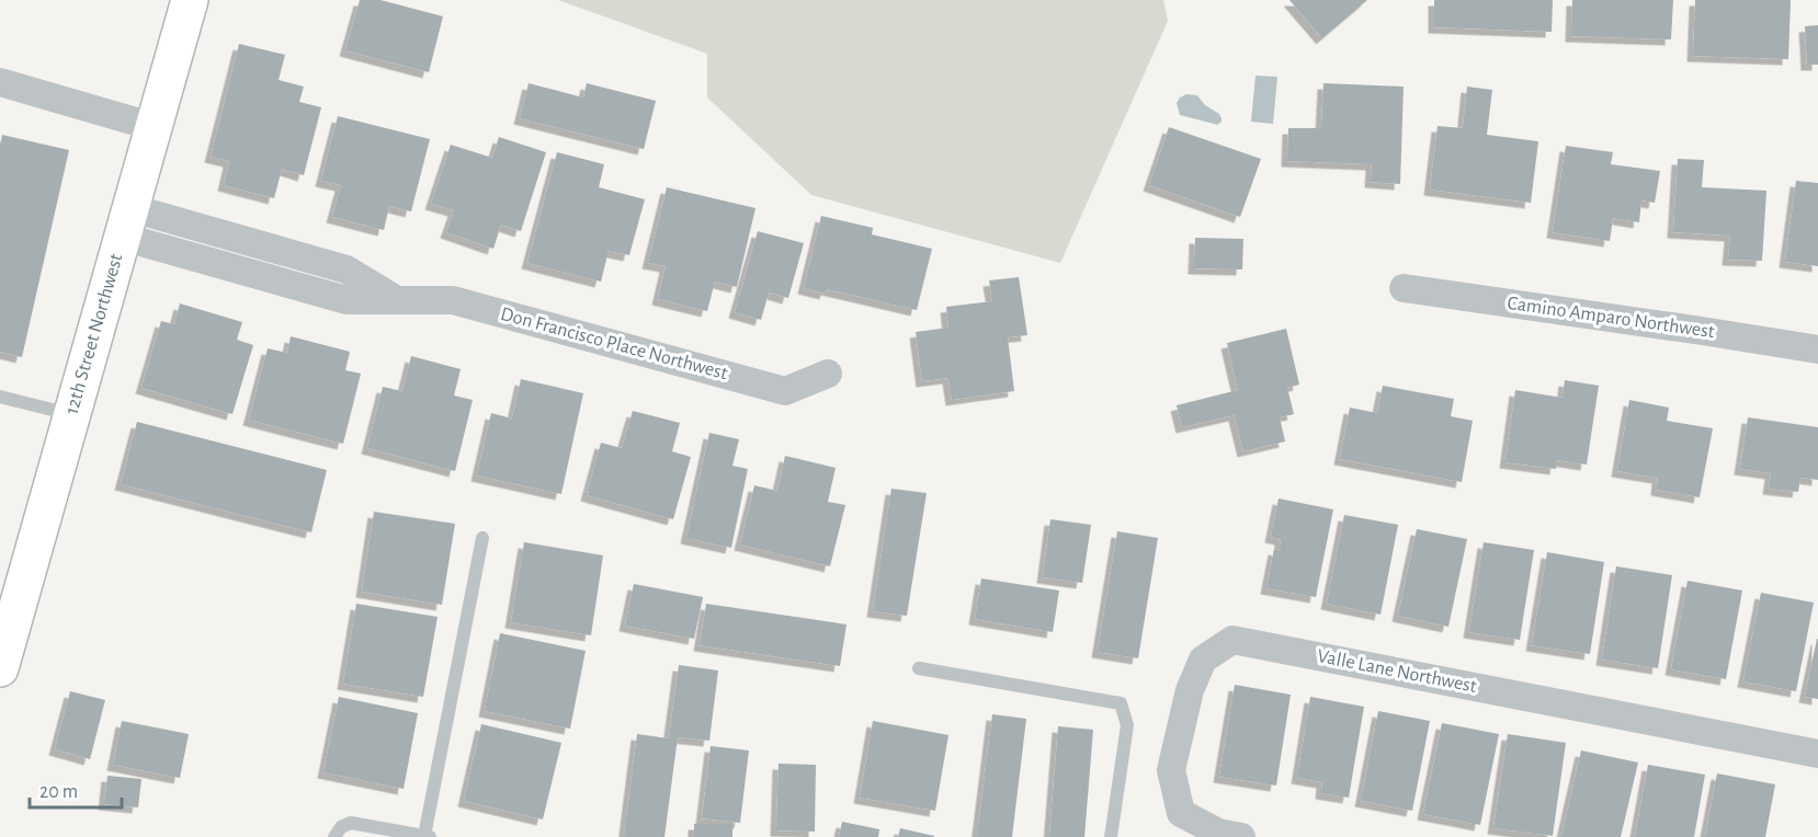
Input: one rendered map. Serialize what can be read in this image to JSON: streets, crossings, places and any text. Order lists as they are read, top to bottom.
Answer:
{
  "streets": {
    "main road": ["12th Street Northwest"],
    "street": ["Camino Amparo Northwest", "Don Francisco Place Northwest", "Valle Lane Northwest"]
  },
  "crossings": [
    ["12th Street Northwest", "Don Francisco Place Northwest"]
  ],
  "scale_bar": "20 m"
}
